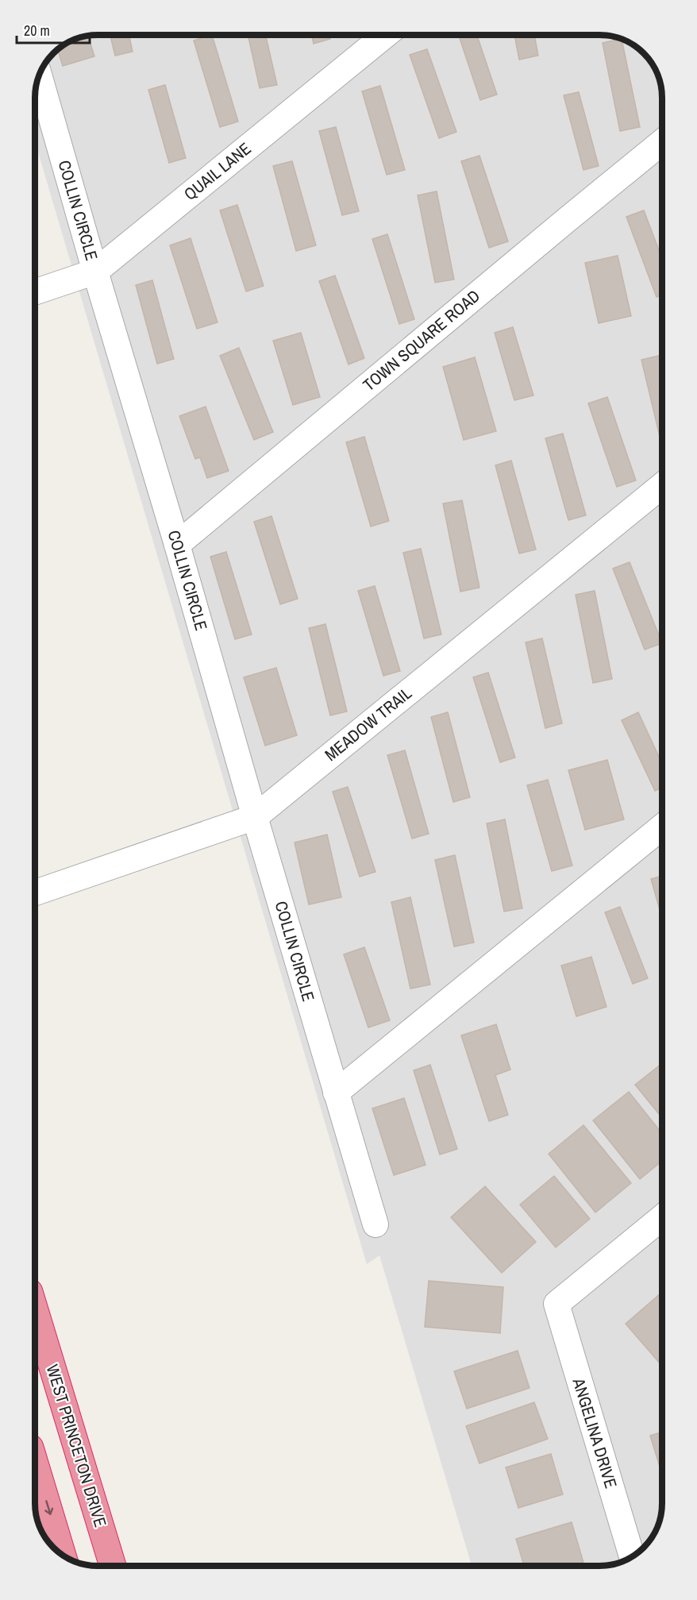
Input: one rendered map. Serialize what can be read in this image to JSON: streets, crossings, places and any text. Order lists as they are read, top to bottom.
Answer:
{
  "streets": {
    "highway": ["WEST PRINCETON DRIVE"],
    "street": [
      "QUAIL LANE",
      "COLLIN CIRCLE",
      "TOWN SQUARE ROAD",
      "MEADOW TRAIL",
      "ANGELINA DRIVE"
    ]
  },
  "crossings": [
    ["QUAIL LANE", "COLLIN CIRCLE"],
    ["COLLIN CIRCLE", "TOWN SQUARE ROAD"],
    ["COLLIN CIRCLE", "MEADOW TRAIL"]
  ],
  "scale_bar": "20 m"
}
